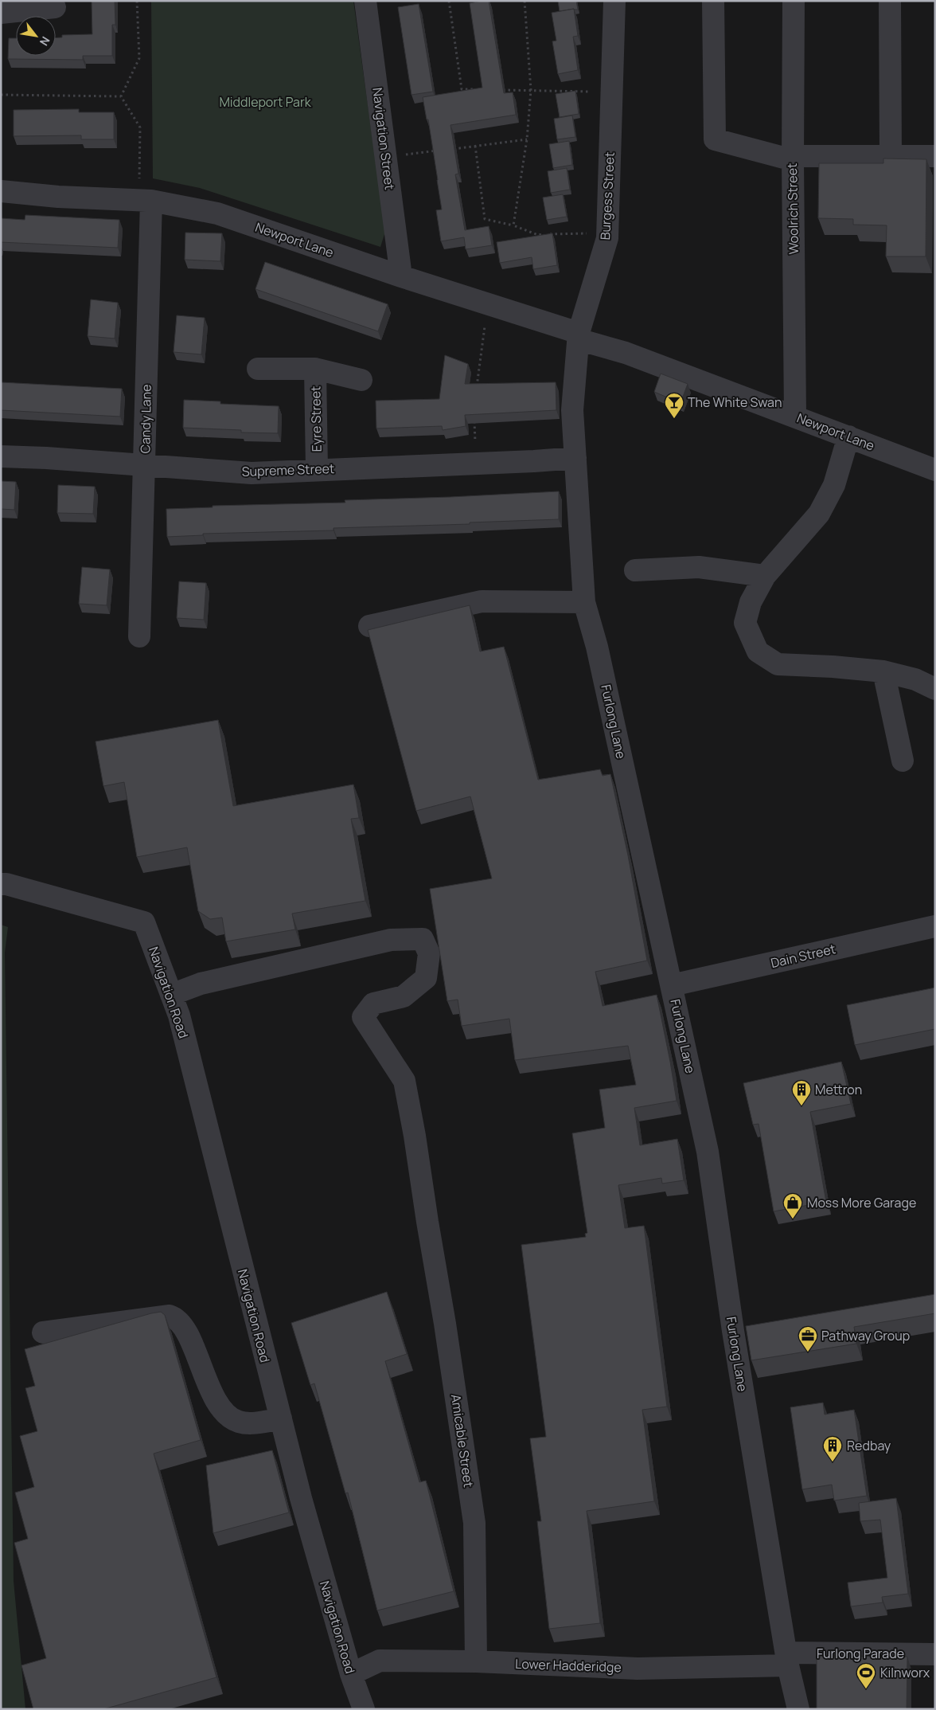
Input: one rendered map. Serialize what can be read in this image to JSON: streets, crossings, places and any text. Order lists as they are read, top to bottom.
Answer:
{
  "streets": {
    "street": [
      "Navigation Street",
      "Burgess Street",
      "Woolrich Street",
      "Newport Lane",
      "Candy Lane",
      "Eyre Street",
      "Supreme Street",
      "Furlong Lane",
      "Dain Street",
      "Navigation Road",
      "Amicable Street",
      "Furlong Parade",
      "Lower Hadderidge"
    ]
  },
  "crossings": [
    ["Navigation Street", "Newport Lane"],
    ["Burgess Street", "Newport Lane"],
    ["Burgess Street", "Furlong Lane"],
    ["Woolrich Street", "Newport Lane"],
    ["Newport Lane", "Candy Lane"],
    ["Candy Lane", "Supreme Street"],
    ["Eyre Street", "Supreme Street"],
    ["Supreme Street", "Furlong Lane"],
    ["Furlong Lane", "Dain Street"],
    ["Furlong Lane", "Furlong Parade"],
    ["Furlong Lane", "Lower Hadderidge"],
    ["Navigation Road", "Amicable Street"],
    ["Navigation Road", "Lower Hadderidge"],
    ["Amicable Street", "Lower Hadderidge"],
    ["Furlong Parade", "Lower Hadderidge"]
  ],
  "parks": ["Middleport Park"],
  "places": {
    "bar": ["The White Swan"],
    "building": ["Mettron", "Redbay"],
    "shop": ["Moss More Garage"],
    "office": ["Pathway Group"],
    "sports": ["Kilnworx"]
  },
  "north": "bottom right"
}
